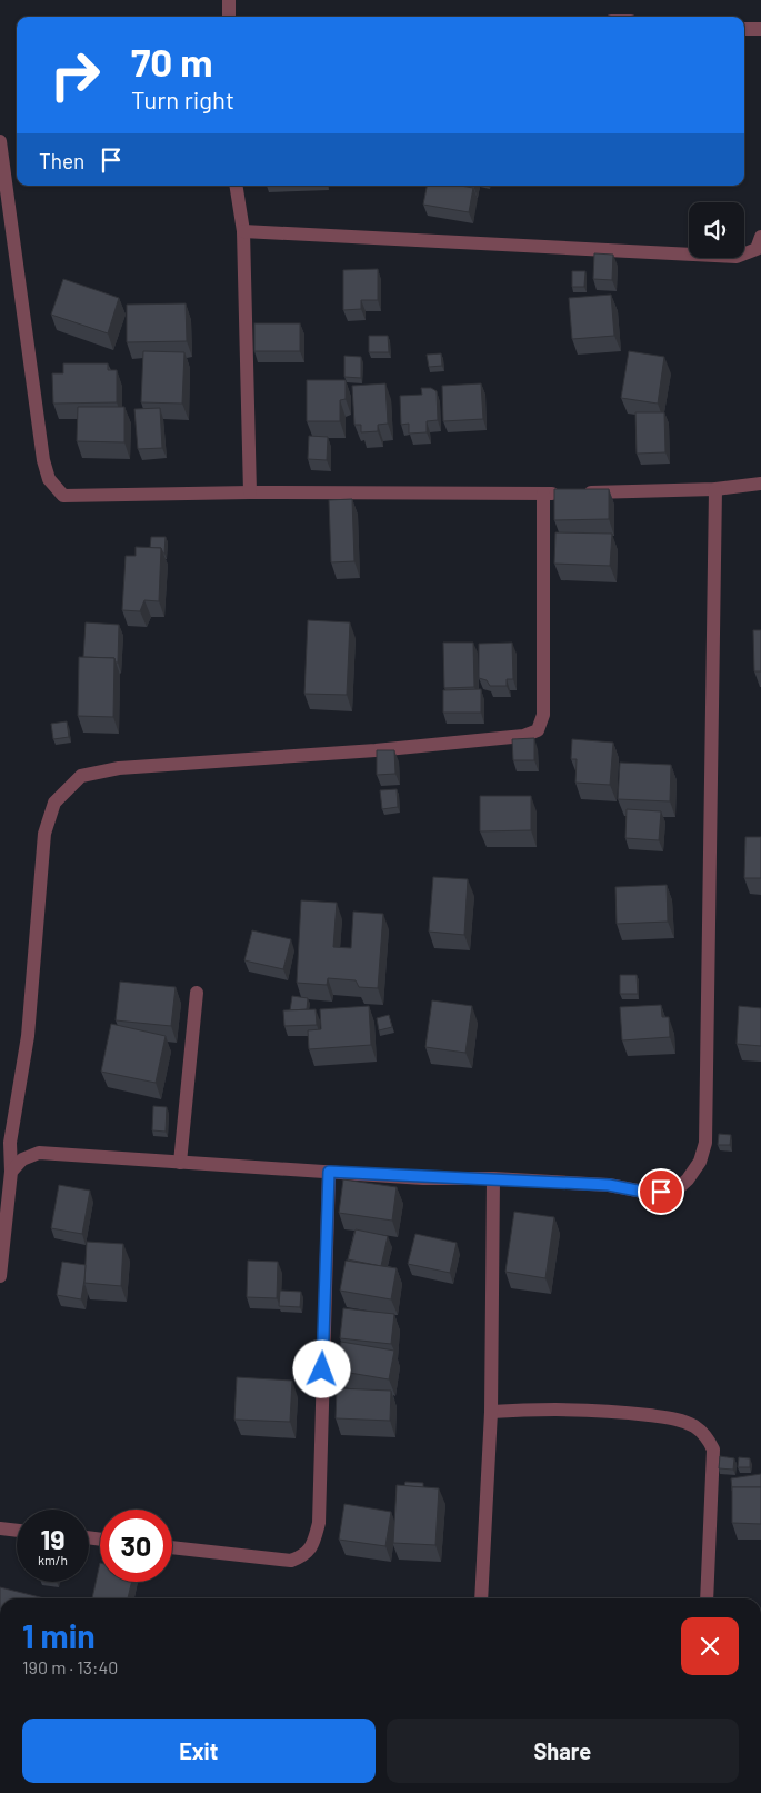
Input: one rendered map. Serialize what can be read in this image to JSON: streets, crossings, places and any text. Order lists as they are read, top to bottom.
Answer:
{
  "page": {
    "turn": ["70 m", "Turn right"],
    "then": "Then",
    "speed": "19 km/h",
    "limit": "30",
    "heading": ["1 min", "190 m · 13:40"],
    "buttons": ["Exit", "Share"]
  }
}
